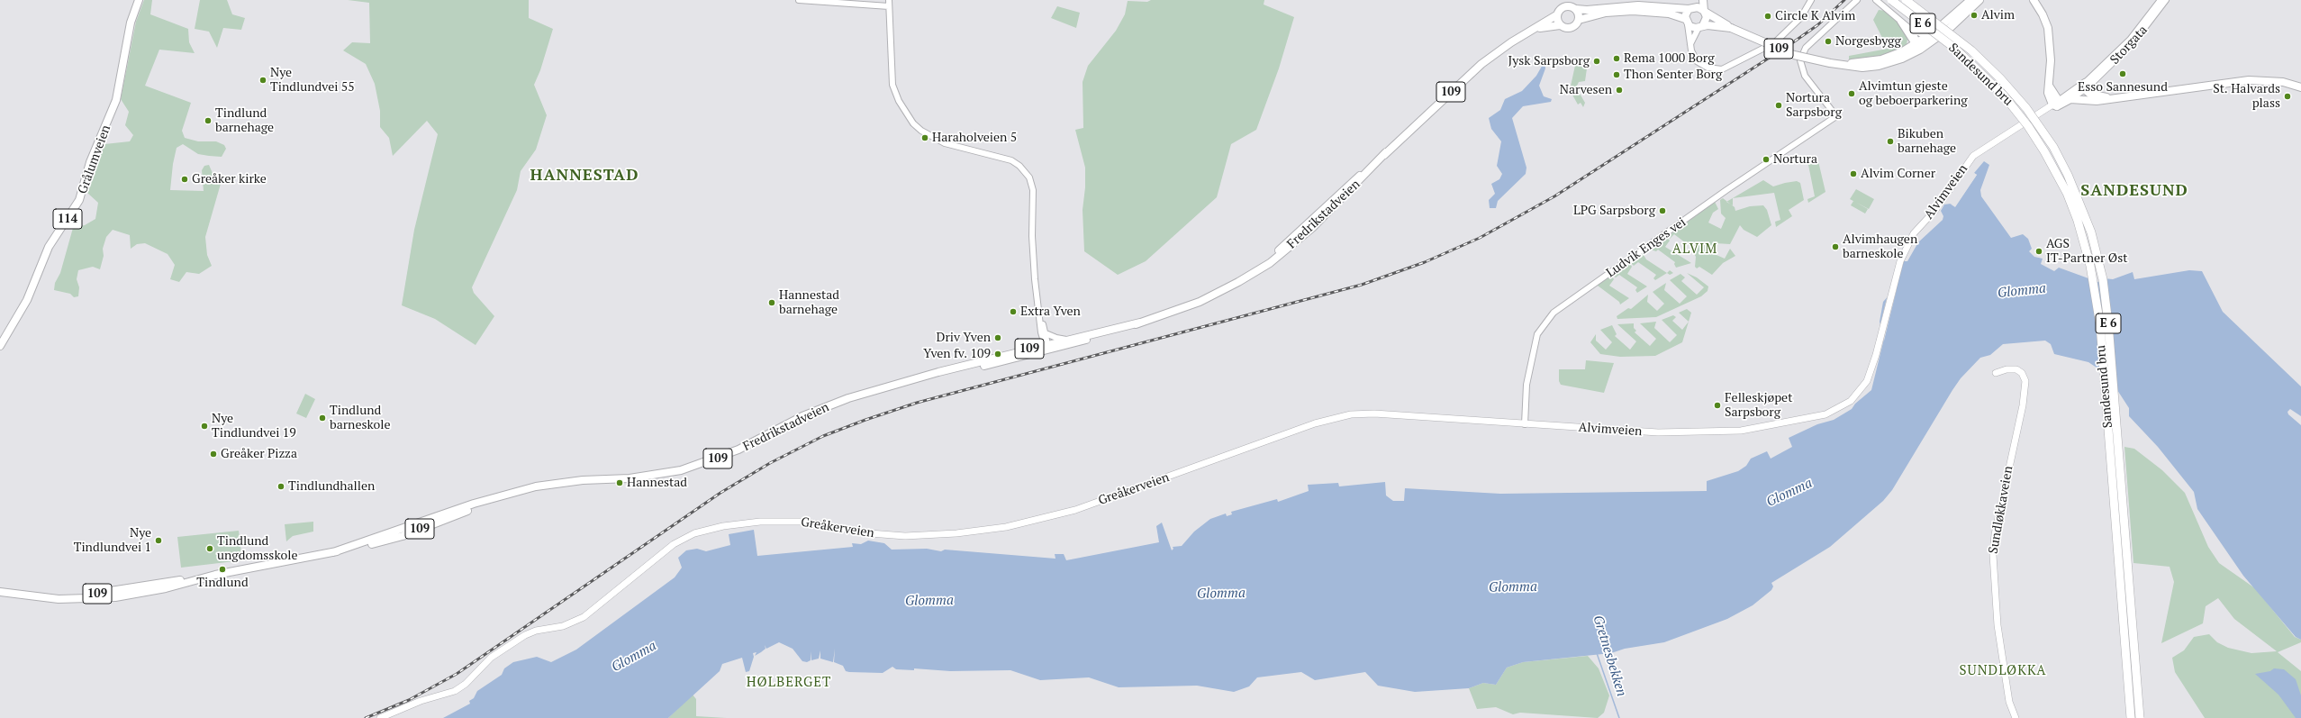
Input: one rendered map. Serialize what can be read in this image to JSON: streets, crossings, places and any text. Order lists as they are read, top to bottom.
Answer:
{
  "streets": {
    "highway": ["E 6", "Sandesund bru"],
    "main road": [
      "109",
      "Grålumveien",
      "Alvimveien",
      "Fredrikstadveien",
      "114",
      "Greåkerveien",
      "Sundløkkaveien"
    ],
    "street": ["Storgata", "Ludvik Enges vei"]
  },
  "crossings": [
    ["109", "Fredrikstadveien"],
    ["Alvimveien", "Ludvik Enges vei"],
    ["Alvimveien", "Greåkerveien"]
  ],
  "districts": [
    "HANNESTAD",
    "SANDESUND",
    "ALVIM",
    "SUNDLØKKA",
    "HØLBERGET"
  ],
  "water": ["Glomma", "Gretnesbekken"],
  "places": [
    "Alvim",
    "Circle K Alvim",
    "Norgesbygg",
    "Rema 1000 Borg",
    "Jysk Sarpsborg",
    "Esso Sannesund",
    "Thon Senter Borg",
    "Nye Tindlundvei 55",
    "Narvesen",
    "Alvimtun gjeste og beboerparkering",
    "St. Halvards plass",
    "Nortura Sarpsborg",
    "Tindlund barnehage",
    "Haraholveien 5",
    "Bikuben barnehage",
    "Nortura",
    "Alvim Corner",
    "Greåker kirke",
    "LPG Sarpsborg",
    "Alvimhaugen barneskole",
    "AGS IT-Partner Øst",
    "Hannestad barnehage",
    "Extra Yven",
    "Driv Yven",
    "Yven fv. 109",
    "Felleskjøpet Sarpsborg",
    "Tindlund barneskole",
    "Nye Tindlundvei 19",
    "Greåker Pizza",
    "Hannestad",
    "Tindlundhallen",
    "Nye Tindlundvei 1",
    "Tindlund ungdomsskole",
    "Tindlund"
  ]
}
